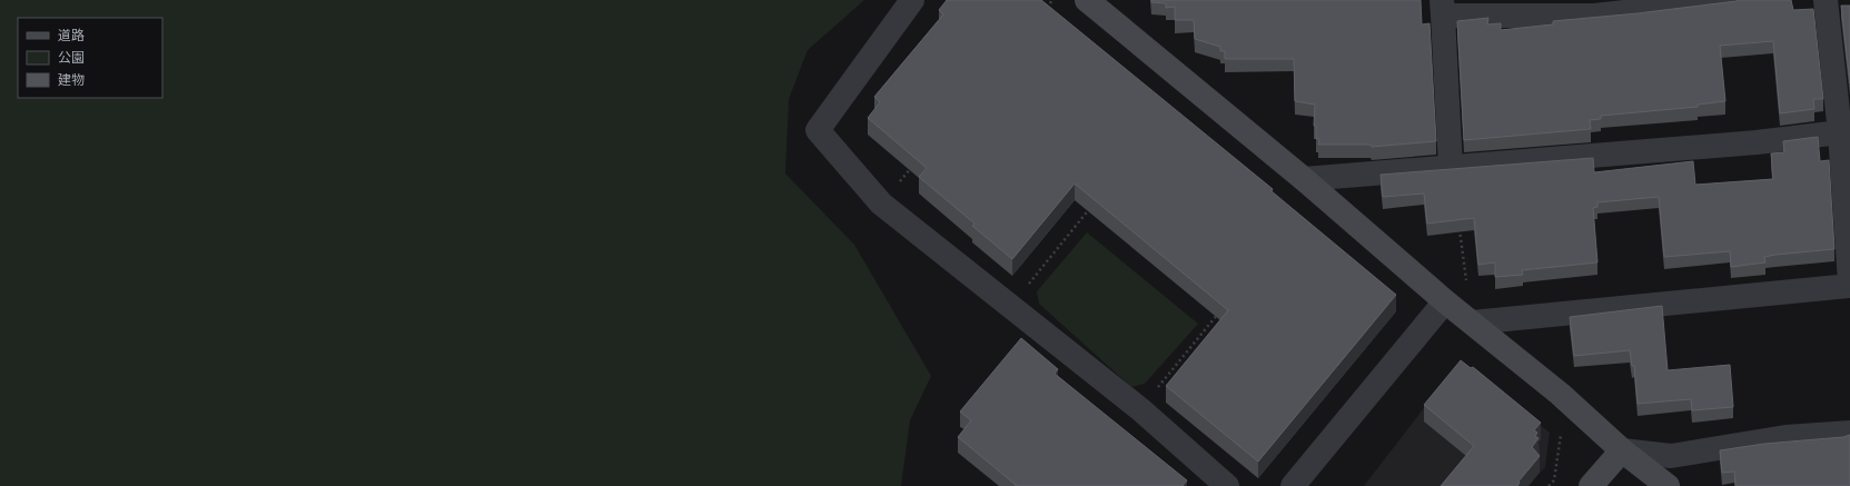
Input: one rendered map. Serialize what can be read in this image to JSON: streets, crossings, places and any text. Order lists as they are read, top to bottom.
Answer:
{
  "legend": ["道路", "公園", "建物"]
}
